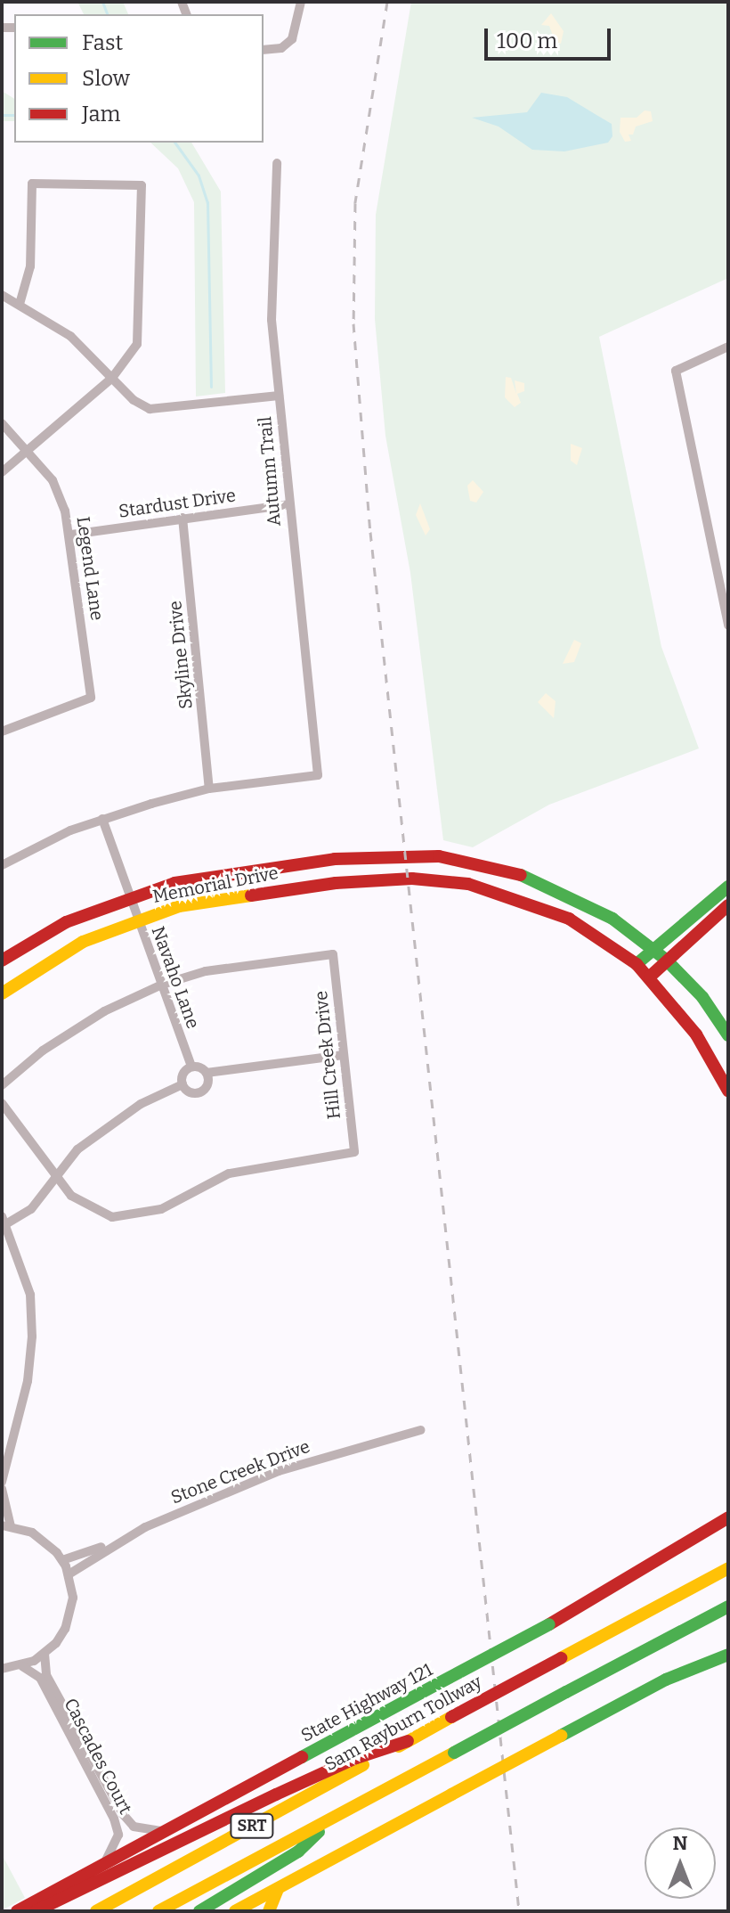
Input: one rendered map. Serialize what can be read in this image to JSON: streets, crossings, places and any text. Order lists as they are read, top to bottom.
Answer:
{
  "streets": {
    "main road": [
      "Memorial Drive",
      "State Highway 121",
      "Sam Rayburn Tollway",
      "SRT"
    ],
    "street": [
      "Autumn Trail",
      "Stardust Drive",
      "Legend Lane",
      "Skyline Drive",
      "Navaho Lane",
      "Hill Creek Drive",
      "Stone Creek Drive",
      "Cascades Court"
    ]
  },
  "crossings": [
    ["Autumn Trail", "Stardust Drive"],
    ["Autumn Trail", "Skyline Drive"],
    ["Stardust Drive", "Legend Lane"],
    ["Stardust Drive", "Skyline Drive"],
    ["Memorial Drive", "Navaho Lane"],
    ["Navaho Lane", "Hill Creek Drive"],
    ["State Highway 121", "Cascades Court"]
  ],
  "legend": ["Fast", "Slow", "Jam"],
  "scale_bar": "100 m",
  "north": "top"
}
